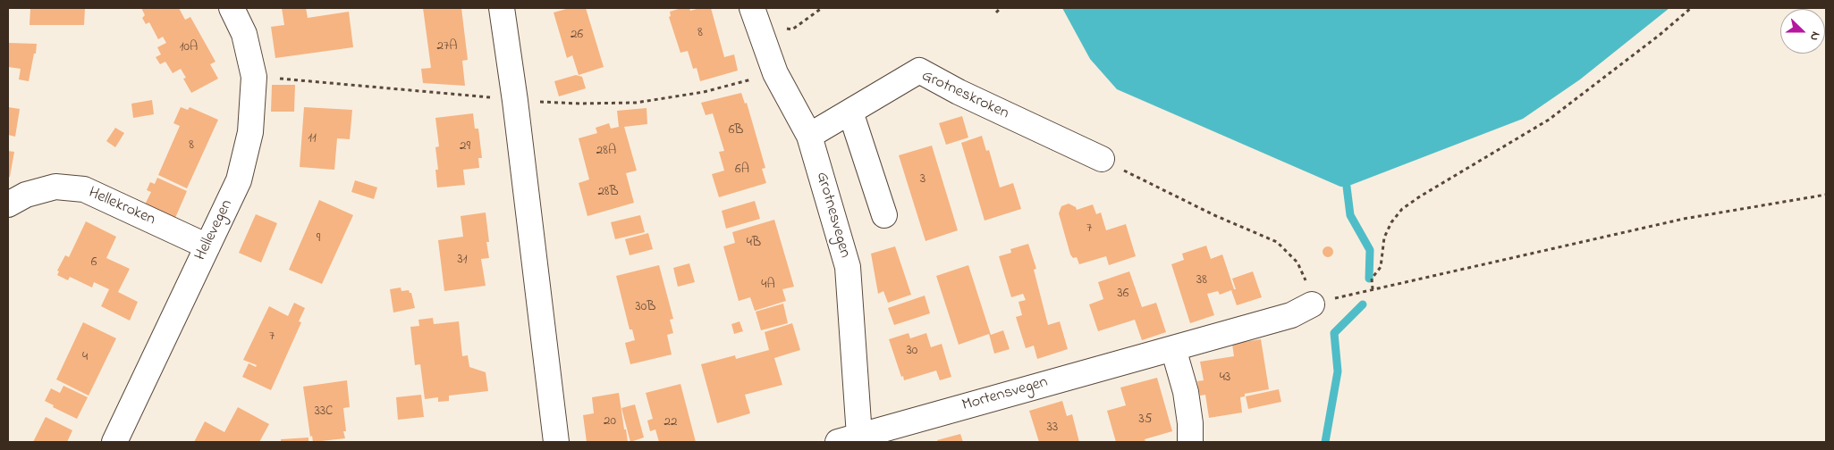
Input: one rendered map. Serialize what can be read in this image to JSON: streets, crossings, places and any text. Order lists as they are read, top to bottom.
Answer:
{
  "streets": {
    "street": [
      "Grotneskroken",
      "Hellekroken",
      "Grotnesvegen",
      "Hellevegen",
      "Mortensvegen"
    ]
  },
  "crossings": [
    ["Grotneskroken", "Grotnesvegen"],
    ["Hellekroken", "Hellevegen"],
    ["Grotnesvegen", "Mortensvegen"]
  ],
  "house_numbers": [
    "8",
    "26",
    "27A",
    "10A",
    "6B",
    "11",
    "8",
    "29",
    "28A",
    "6A",
    "3",
    "28B",
    "7",
    "9",
    "4B",
    "31",
    "6",
    "38",
    "4A",
    "36",
    "30B",
    "7",
    "30",
    "4",
    "43",
    "33C",
    "35",
    "20",
    "22",
    "33"
  ],
  "north": "right"
}
